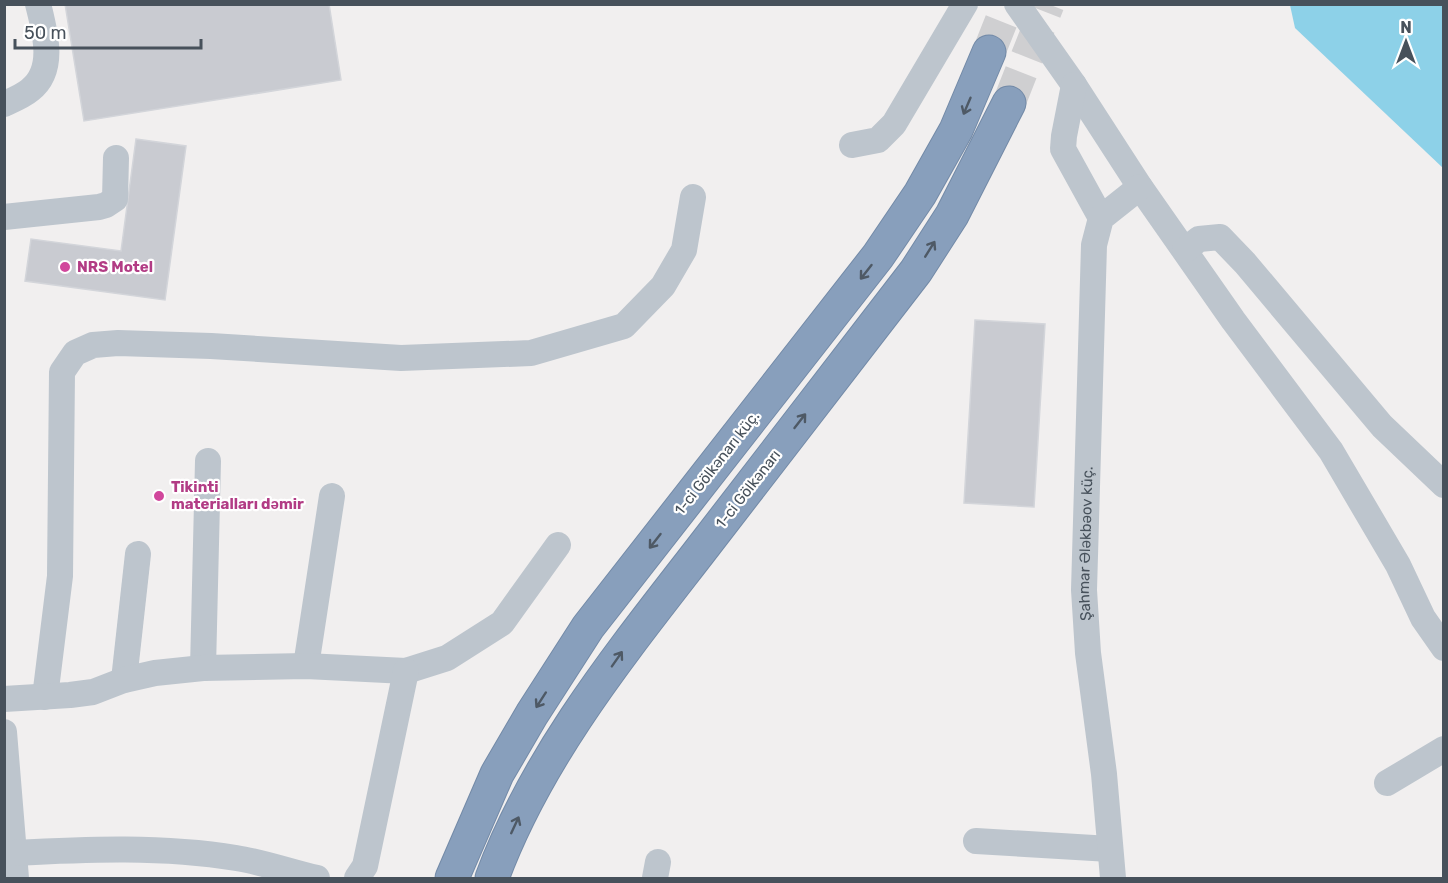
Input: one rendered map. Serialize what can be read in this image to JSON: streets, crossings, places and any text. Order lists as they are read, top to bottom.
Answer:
{
  "streets": {
    "highway": ["1-ci Gölkənarı küç.", "1-ci Gölkənarı"],
    "street": ["Şahmar Ələkbəov küç."]
  },
  "one_way": ["1-ci Gölkənarı küç.", "1-ci Gölkənarı"],
  "places": ["NRS Motel", "Tikinti materialları dəmir"],
  "scale_bar": "50 m",
  "north": "top"
}
